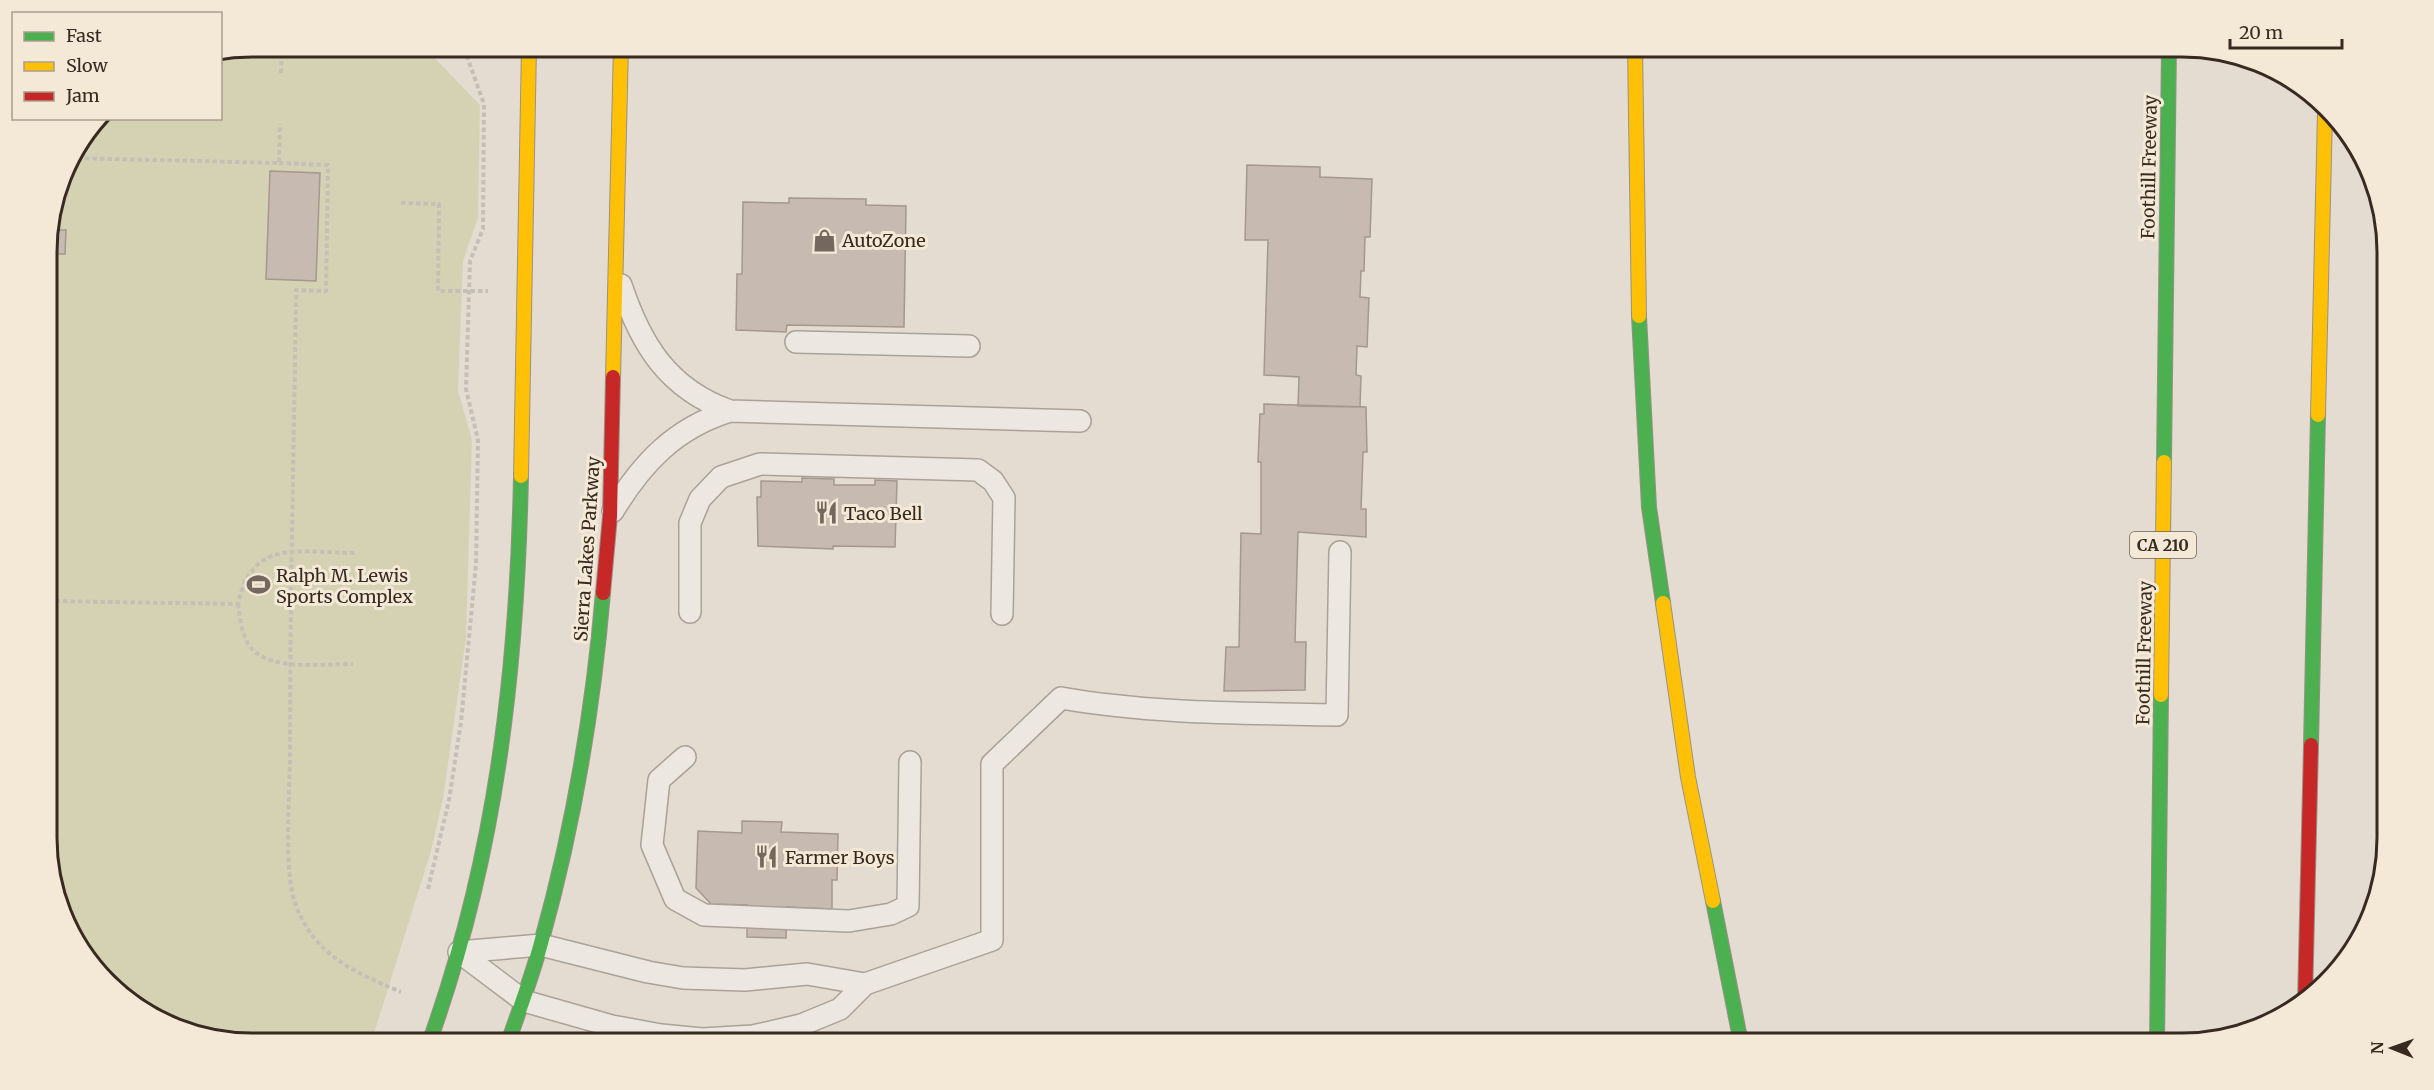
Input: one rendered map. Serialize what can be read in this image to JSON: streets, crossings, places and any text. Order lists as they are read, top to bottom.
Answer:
{
  "streets": {
    "main road": ["Foothill Freeway", "CA 210", "Sierra Lakes Parkway"]
  },
  "places": {
    "shop": ["AutoZone"],
    "restaurant": ["Taco Bell", "Farmer Boys"],
    "sports": ["Ralph M. Lewis Sports Complex"]
  },
  "legend": ["Fast", "Slow", "Jam"],
  "scale_bar": "20 m",
  "north": "left"
}
